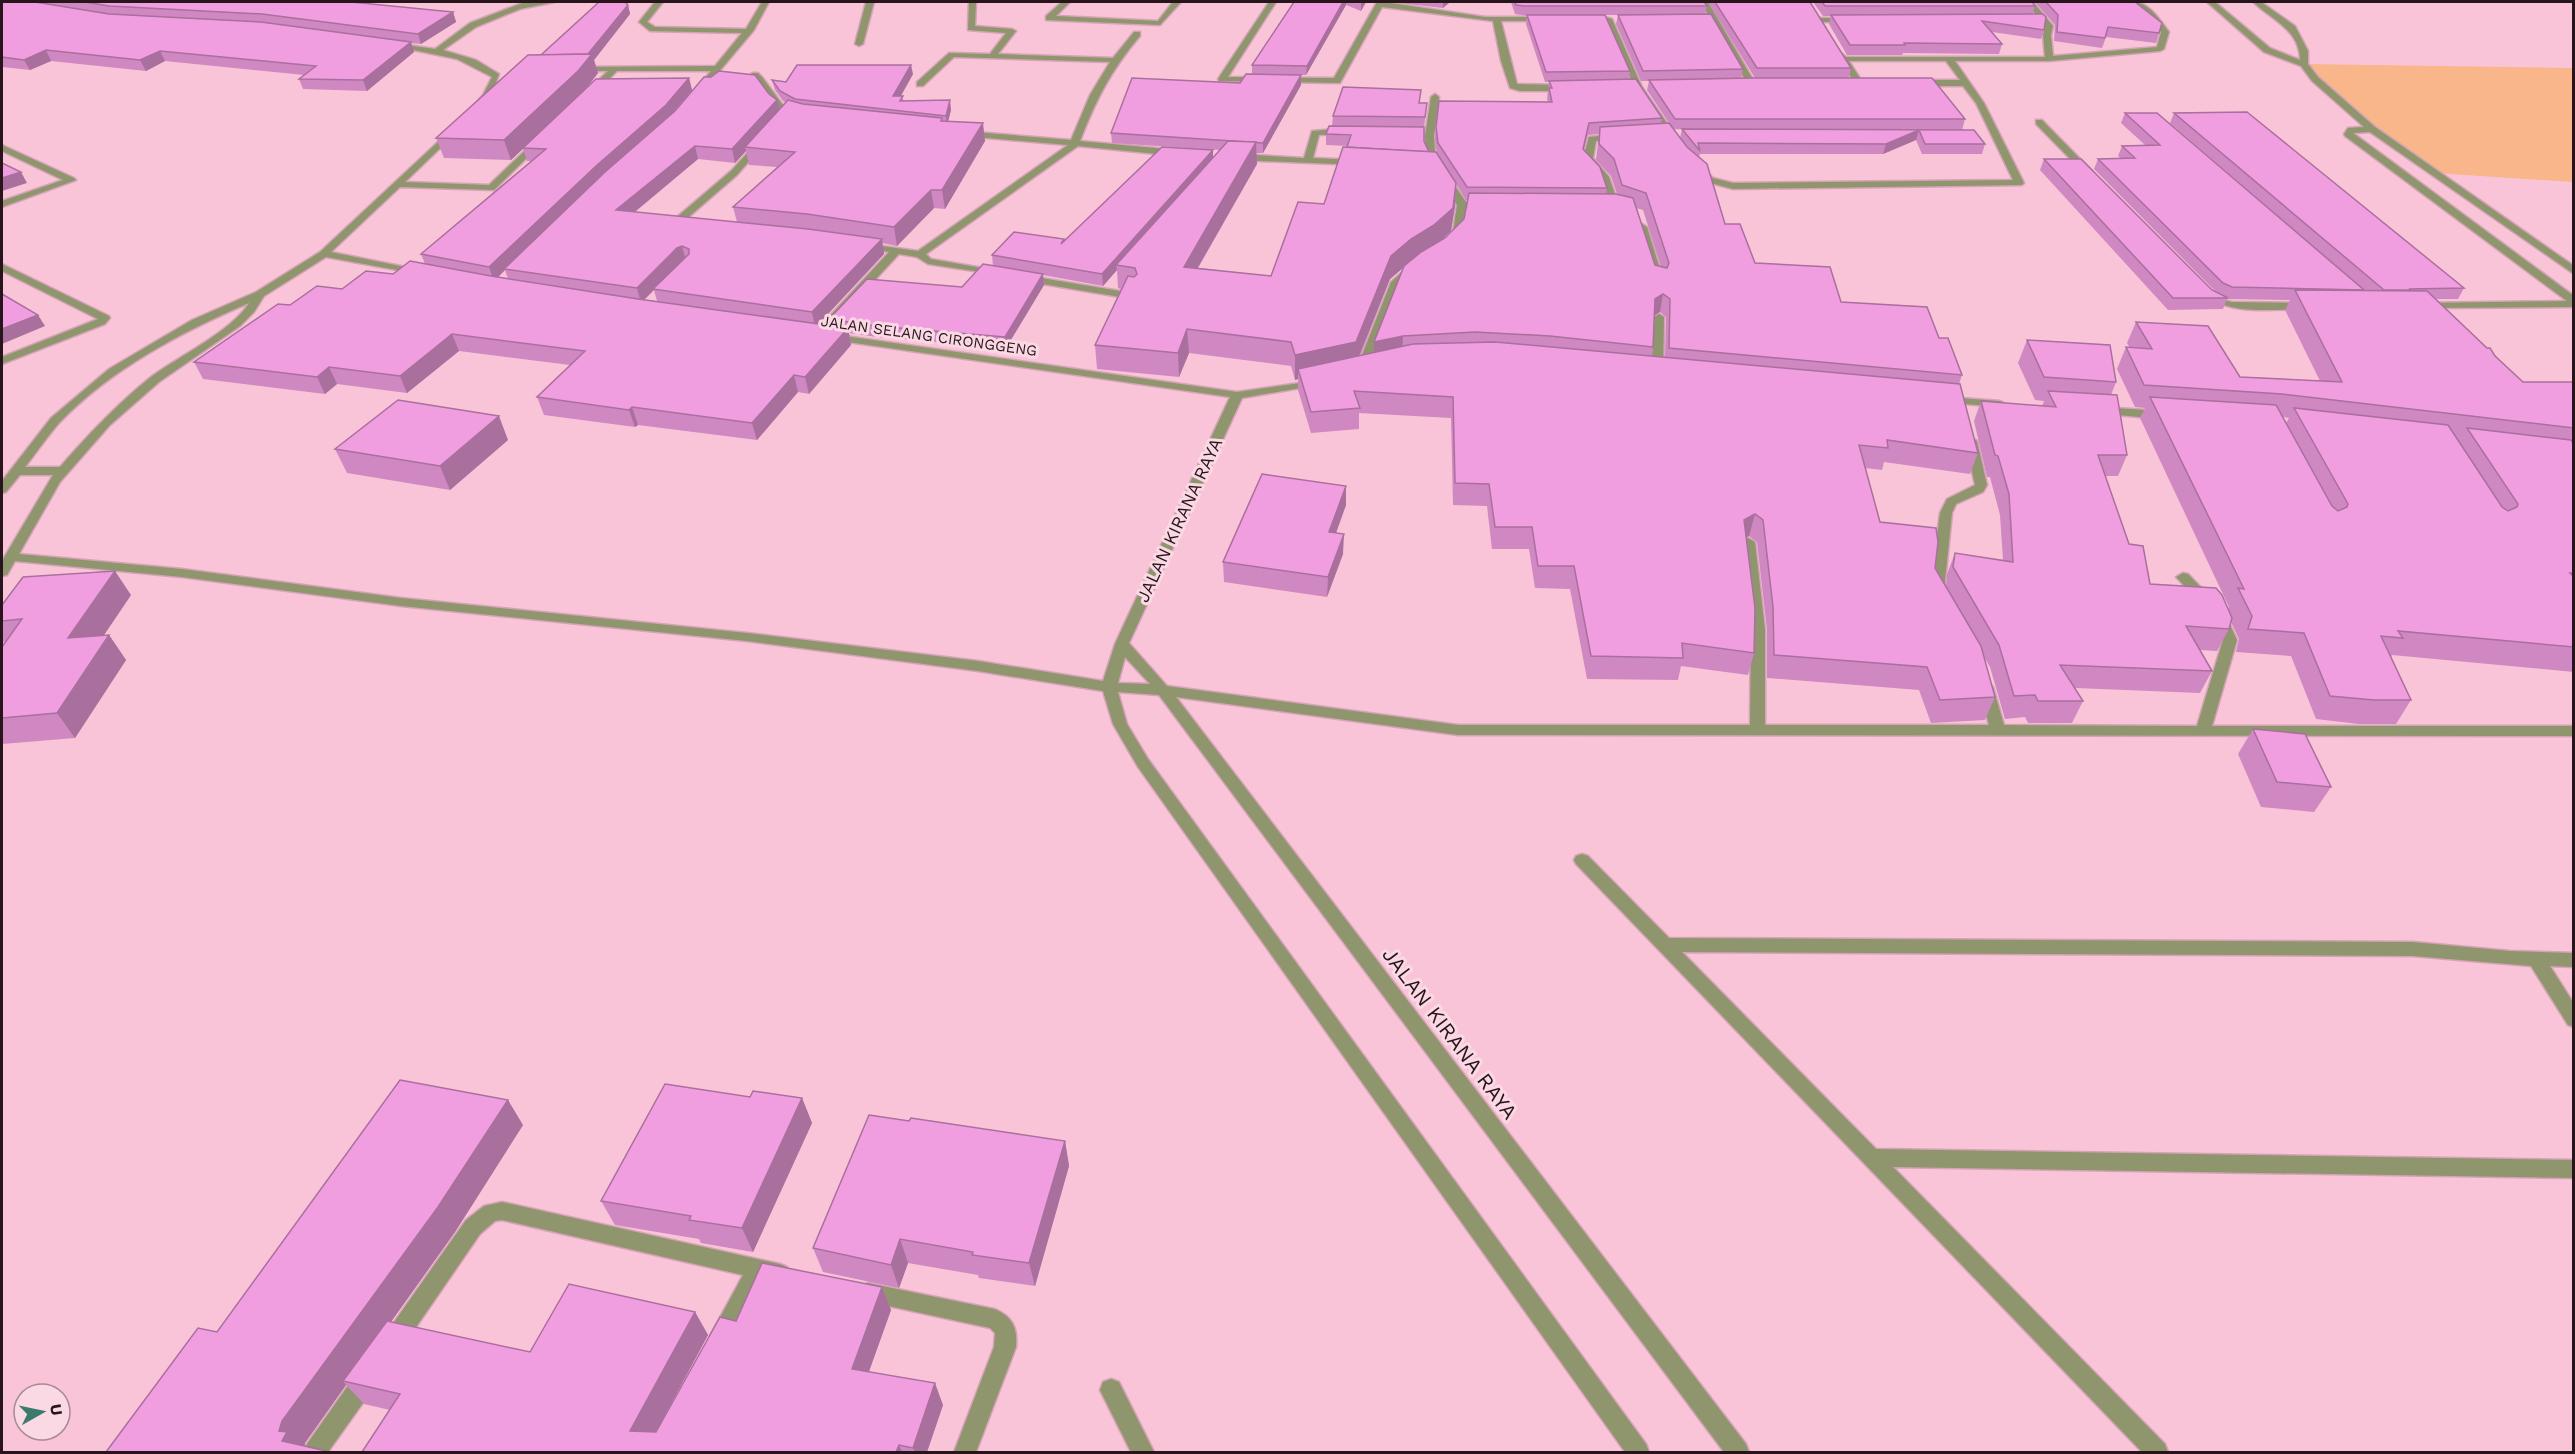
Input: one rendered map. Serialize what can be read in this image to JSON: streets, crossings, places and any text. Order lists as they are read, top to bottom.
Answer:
{
  "streets": {
    "street": ["JALAN SELANG CIRONGGENG", "JALAN KIRANA RAYA"]
  },
  "crossings": [
    ["JALAN SELANG CIRONGGENG", "JALAN KIRANA RAYA"]
  ],
  "north": "right"
}
